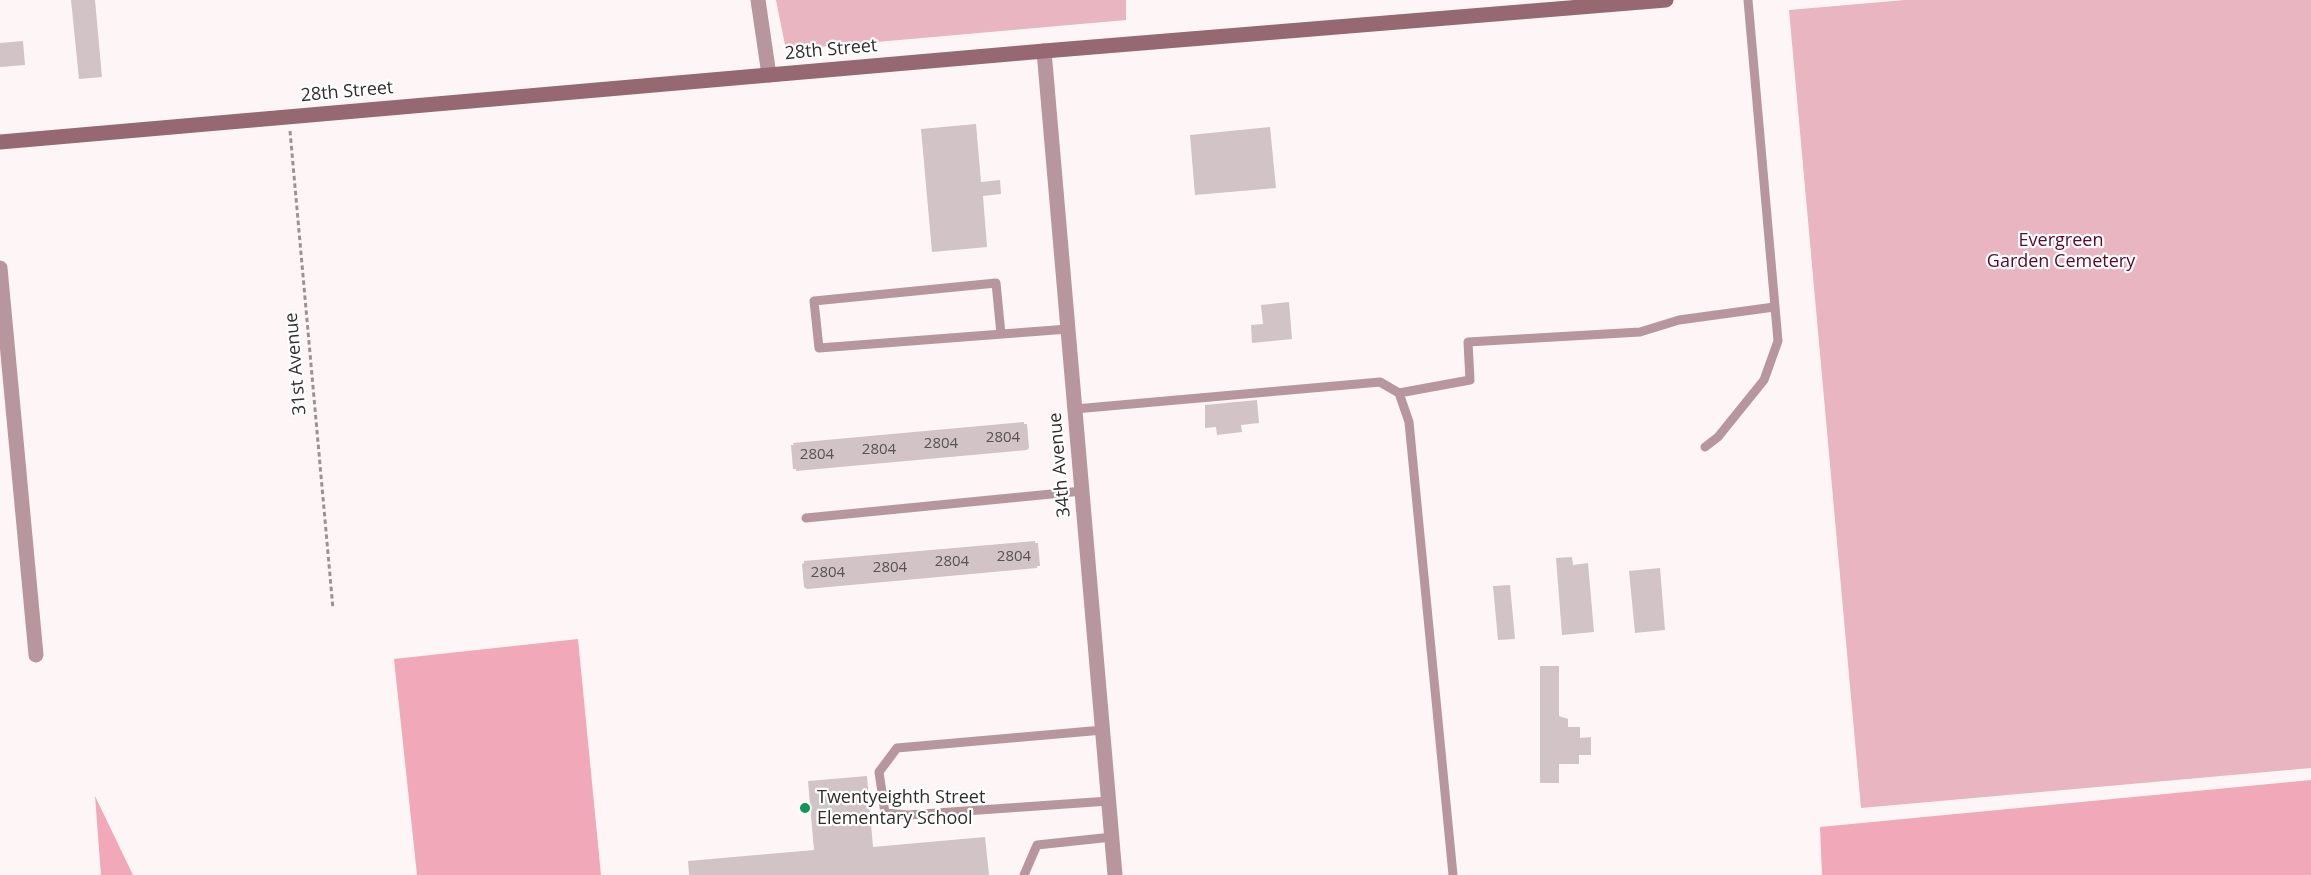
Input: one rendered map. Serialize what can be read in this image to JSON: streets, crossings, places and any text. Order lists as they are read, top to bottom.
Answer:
{
  "streets": {
    "main road": ["28th Street"],
    "street": ["34th Avenue"],
    "path": ["31st Avenue"]
  },
  "crossings": [
    ["28th Street", "31st Avenue"],
    ["28th Street", "34th Avenue"]
  ],
  "parks": ["Evergreen Garden Cemetery"],
  "places": ["Twentyeighth Street Elementary School"],
  "house_numbers": [
    "2804",
    "2804",
    "2804",
    "2804",
    "2804",
    "2804",
    "2804",
    "2804"
  ]
}
